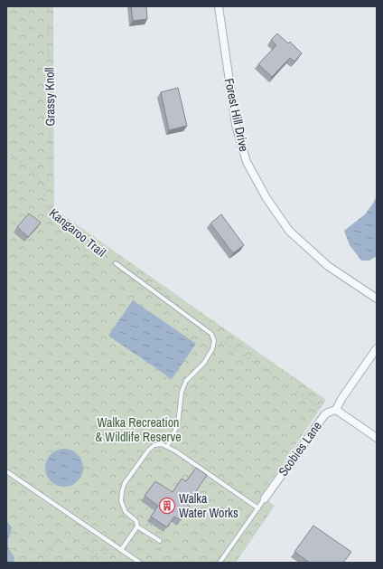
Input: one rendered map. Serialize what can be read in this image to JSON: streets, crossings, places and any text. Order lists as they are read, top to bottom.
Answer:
{
  "streets": {
    "street": ["Forest Hill Drive", "Scobies Lane"],
    "path": ["Grassy Knoll", "Kangaroo Trail"]
  },
  "crossings": [
    ["Grassy Knoll", "Kangaroo Trail"]
  ],
  "parks": ["Walka Recreation & Wildlife Reserve"],
  "places": {
    "building": ["Walka Water Works"]
  }
}
